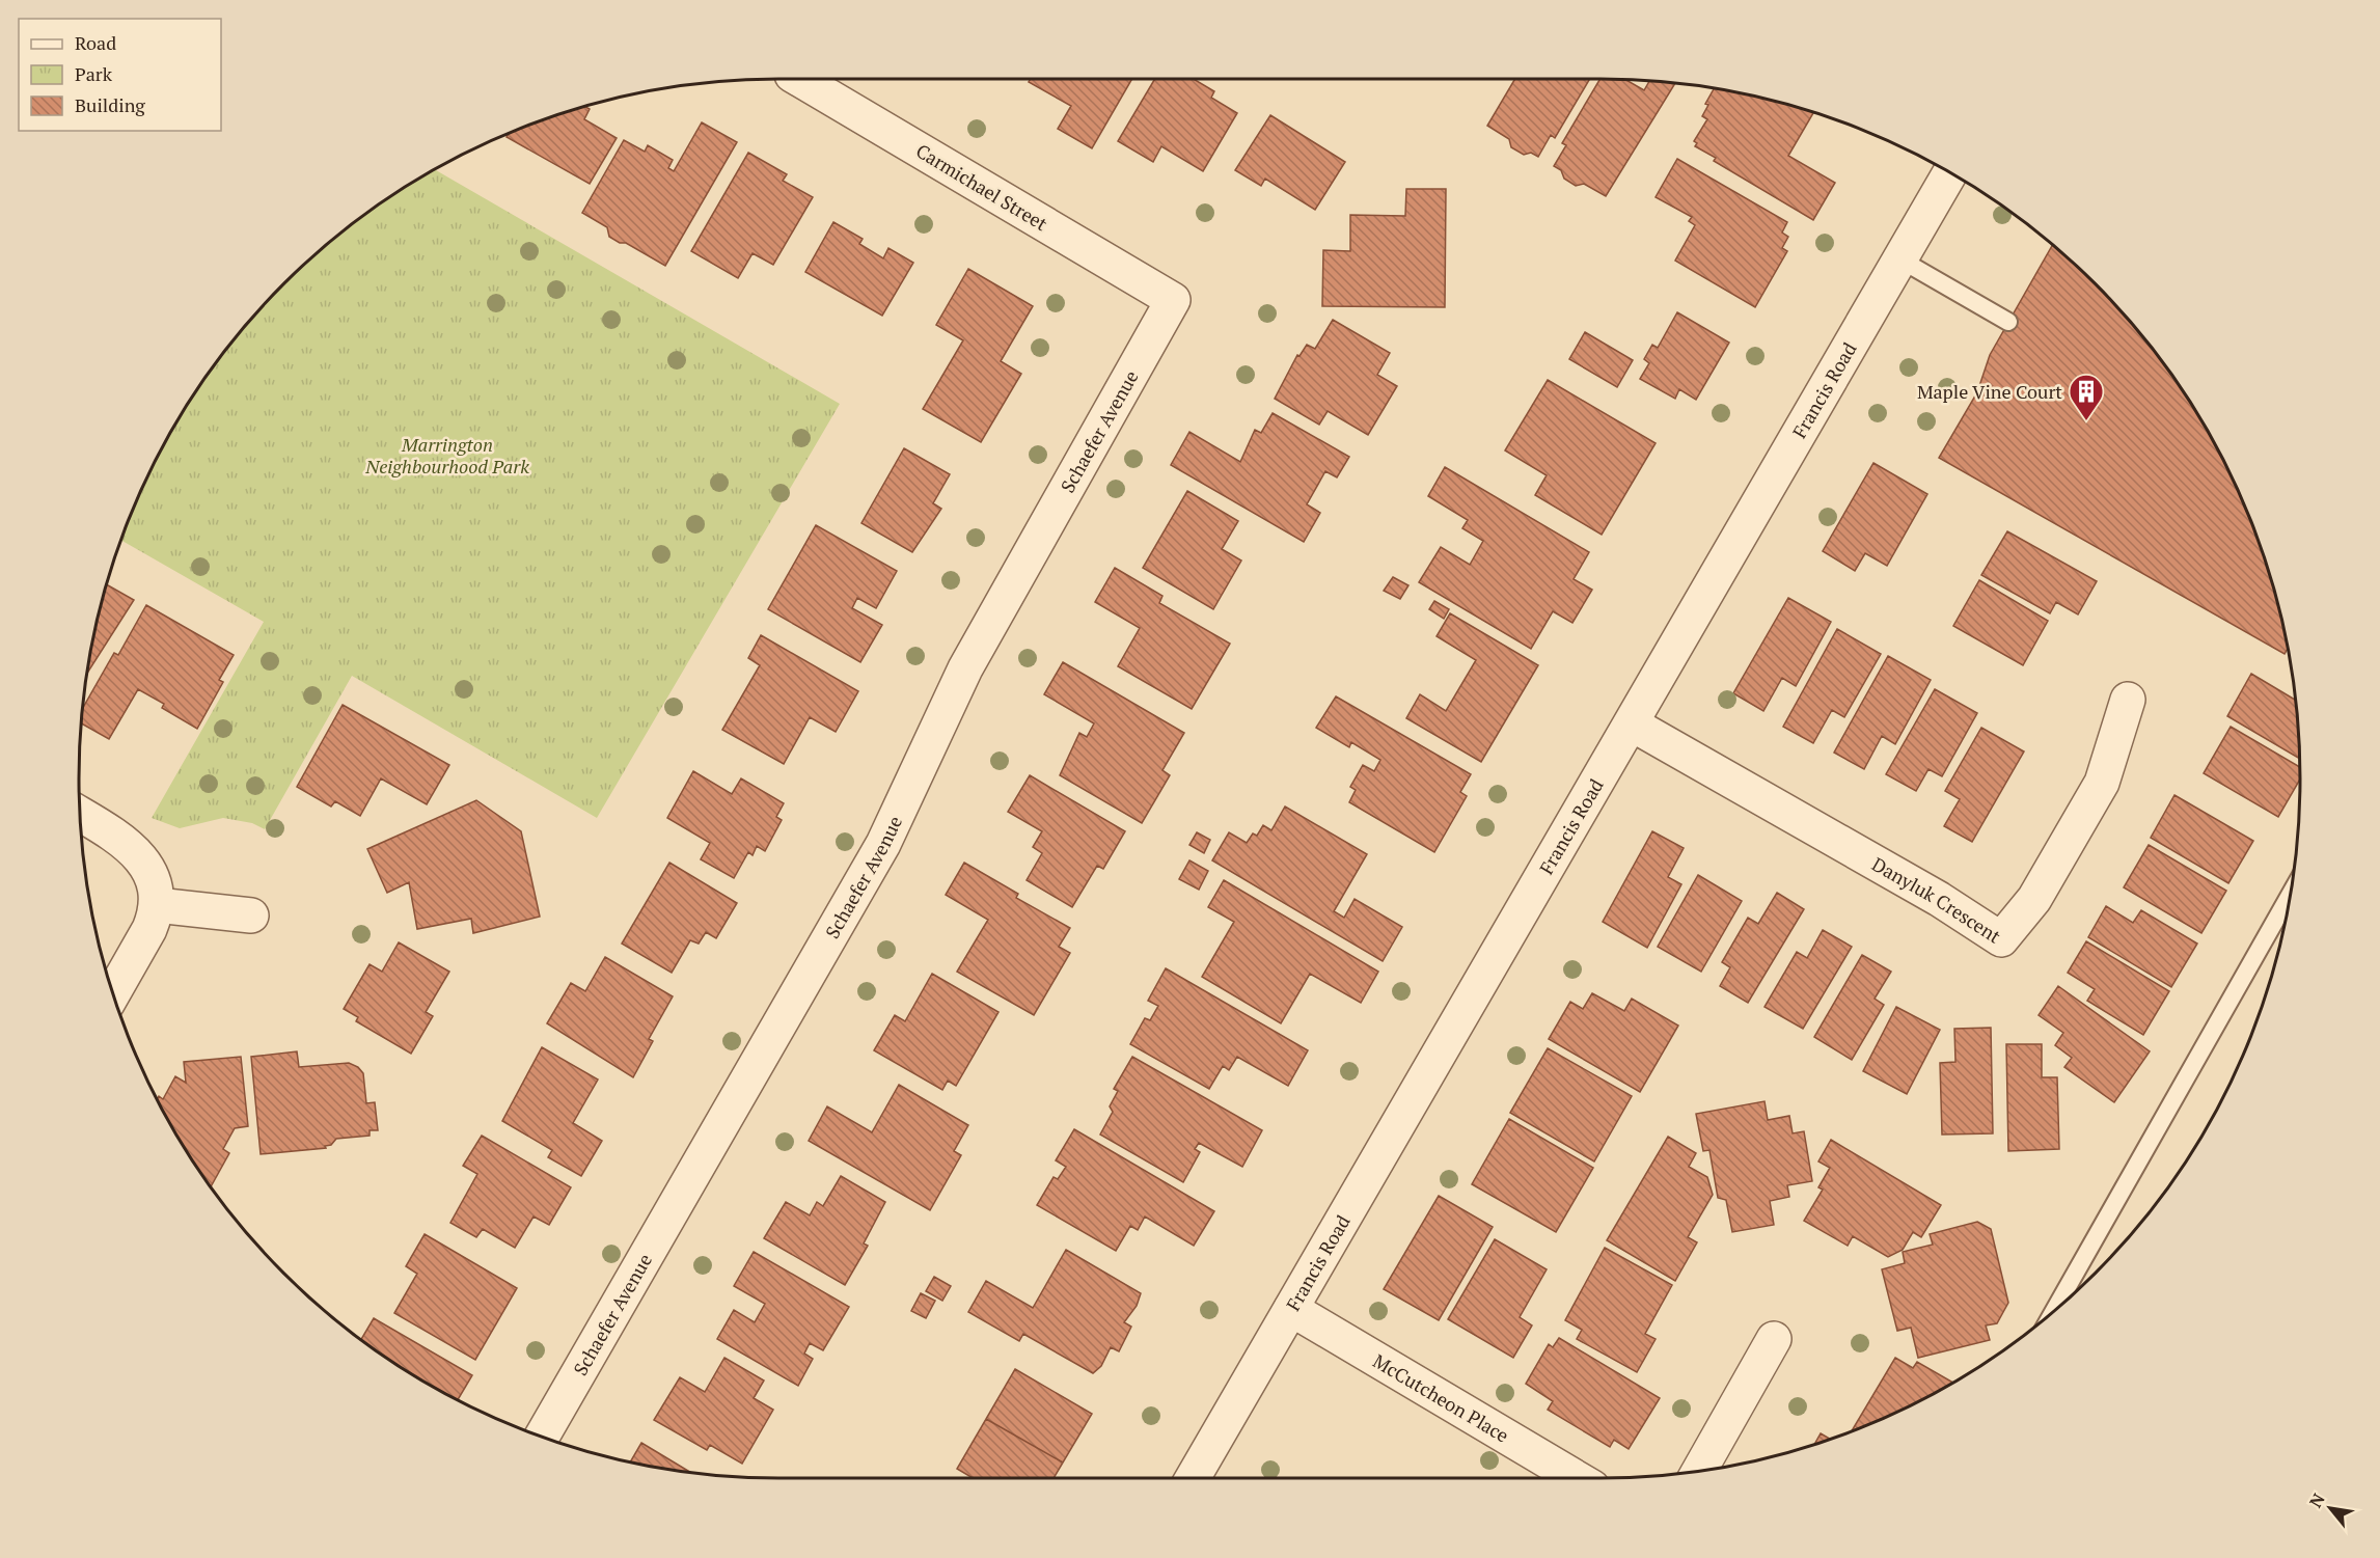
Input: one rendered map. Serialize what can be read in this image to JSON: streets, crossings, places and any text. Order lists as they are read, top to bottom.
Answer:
{
  "streets": {
    "street": [
      "Carmichael Street",
      "Francis Road",
      "Schaefer Avenue",
      "Danyluk Crescent",
      "McCutcheon Place"
    ]
  },
  "crossings": [
    ["Carmichael Street", "Schaefer Avenue"],
    ["Francis Road", "Danyluk Crescent"],
    ["Francis Road", "McCutcheon Place"]
  ],
  "parks": ["Marrington Neighbourhood Park"],
  "places": {
    "building": ["Maple Vine Court"]
  },
  "legend": ["Road", "Park", "Building"],
  "north": "top left"
}
